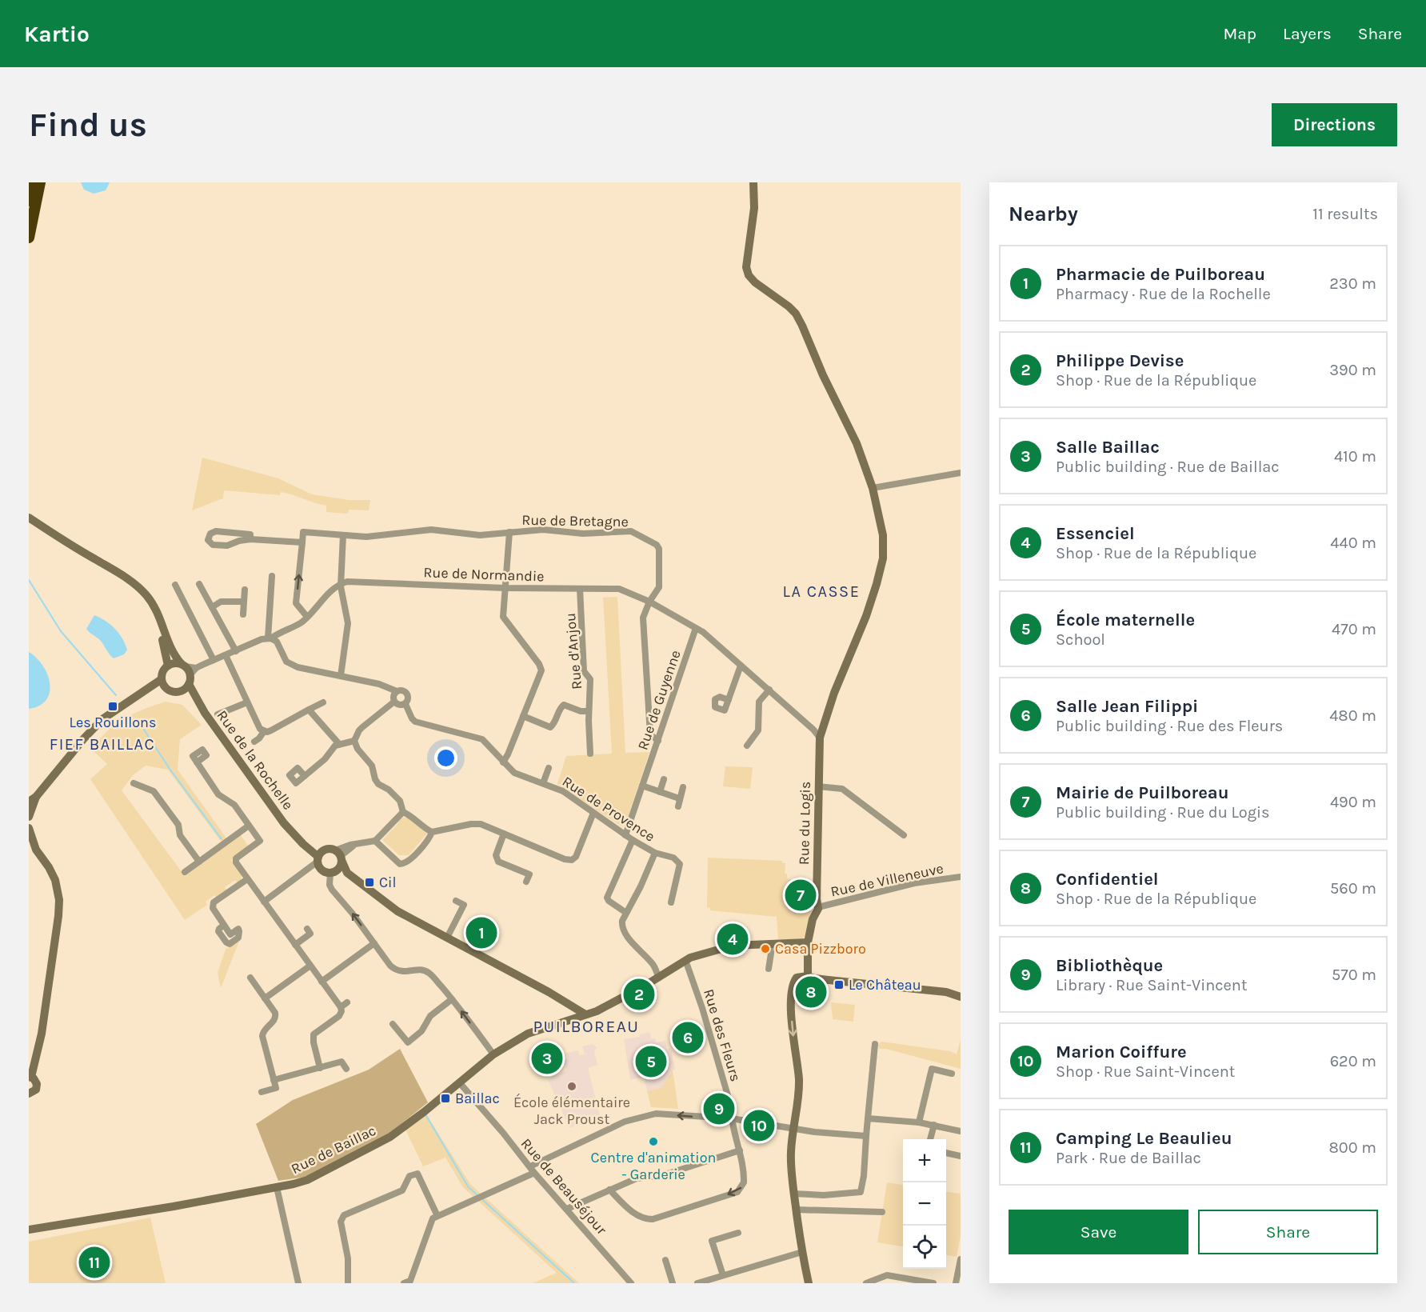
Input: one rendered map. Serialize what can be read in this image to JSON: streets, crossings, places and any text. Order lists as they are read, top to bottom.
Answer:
{
  "streets": {
    "street": [
      "Rue de Bretagne",
      "Rue de Normandie",
      "Rue d'Anjou",
      "Rue de Guyenne",
      "Rue de la Rochelle",
      "Rue de Provence",
      "Rue du Logis",
      "Rue de Villeneuve",
      "Rue des Fleurs",
      "Rue de Baillac",
      "Rue de Beauséjour"
    ]
  },
  "crossings": [
    ["Rue de Bretagne", "Rue de Normandie"],
    ["Rue de Bretagne", "Rue de Guyenne"],
    ["Rue de Normandie", "Rue d'Anjou"],
    ["Rue de Normandie", "Rue de Guyenne"],
    ["Rue de Guyenne", "Rue de Provence"],
    ["Rue de Provence", "Rue de Baillac"],
    ["Rue du Logis", "Rue de Villeneuve"],
    ["Rue du Logis", "Rue de Baillac"],
    ["Rue des Fleurs", "Rue de Baillac"],
    ["Rue de Baillac", "Rue de Beauséjour"]
  ],
  "districts": ["LA CASSE", "FIEF BAILLAC", "PUILBOREAU"],
  "places": {
    "transit": [
      "Les Rouillons",
      "Cil",
      "Le Château",
      "Baillac"
    ],
    "other": ["Casa Pizzboro", "École élémentaire Jack Proust", "Centre d'animation - Garderie"]
  },
  "page": {
    "header": "Kartio",
    "nav": ["Map", "Layers", "Share"],
    "buttons": [
      "Directions",
      ["Save", "Share"]
    ],
    "title": "Find us",
    "heading": ["Nearby", "11 results"],
    "list": [
      {
        "mark": "1",
        "name": "Pharmacie de Puilboreau",
        "note": "Pharmacy · Rue de la Rochelle",
        "value": "230 m"
      },
      {
        "mark": "2",
        "name": "Philippe Devise",
        "note": "Shop · Rue de la République",
        "value": "390 m"
      },
      {
        "mark": "3",
        "name": "Salle Baillac",
        "note": "Public building · Rue de Baillac",
        "value": "410 m"
      },
      {
        "mark": "4",
        "name": "Essenciel",
        "note": "Shop · Rue de la République",
        "value": "440 m"
      },
      {
        "mark": "5",
        "name": "École maternelle",
        "note": "School",
        "value": "470 m"
      },
      {
        "mark": "6",
        "name": "Salle Jean Filippi",
        "note": "Public building · Rue des Fleurs",
        "value": "480 m"
      },
      {
        "mark": "7",
        "name": "Mairie de Puilboreau",
        "note": "Public building · Rue du Logis",
        "value": "490 m"
      },
      {
        "mark": "8",
        "name": "Confidentiel",
        "note": "Shop · Rue de la République",
        "value": "560 m"
      },
      {
        "mark": "9",
        "name": "Bibliothèque",
        "note": "Library · Rue Saint-Vincent",
        "value": "570 m"
      },
      {
        "mark": "10",
        "name": "Marion Coiffure",
        "note": "Shop · Rue Saint-Vincent",
        "value": "620 m"
      },
      {
        "mark": "11",
        "name": "Camping Le Beaulieu",
        "note": "Park · Rue de Baillac",
        "value": "800 m"
      }
    ],
    "pins": [
      "7",
      "1",
      "4",
      "8",
      "2",
      "6",
      "3",
      "5",
      "9",
      "10",
      "11"
    ],
    "map_buttons": ["+", "−"]
  }
}
